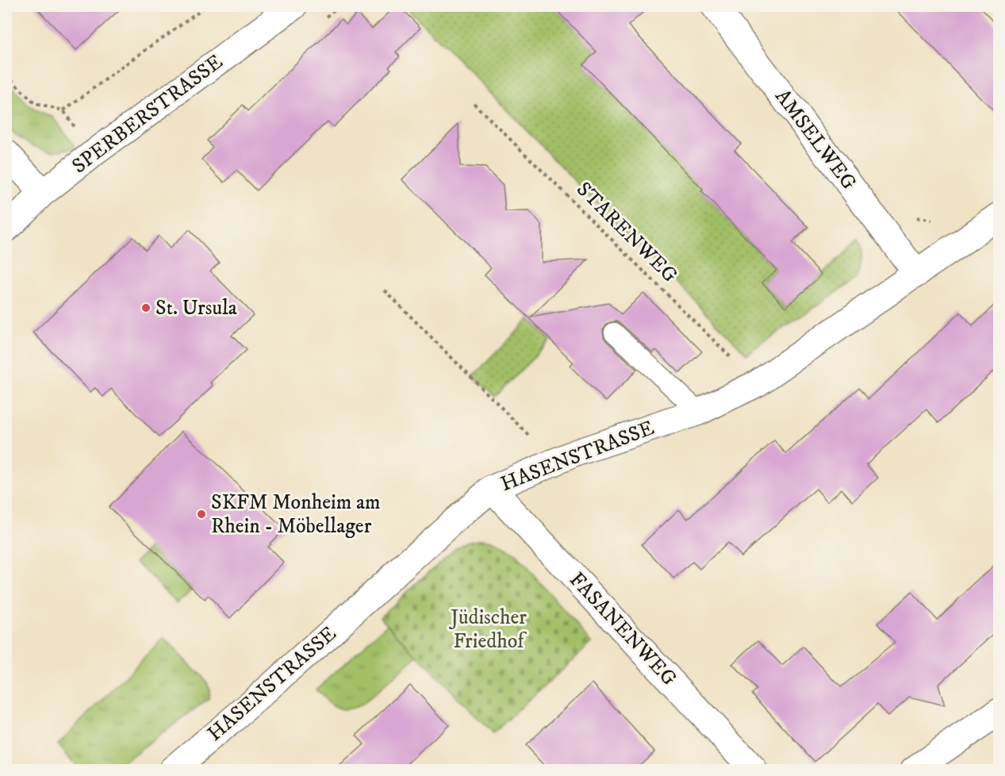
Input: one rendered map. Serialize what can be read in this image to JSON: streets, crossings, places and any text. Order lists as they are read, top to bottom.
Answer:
{
  "streets": {
    "street": [
      "SPERBERSTRASSE",
      "AMSELWEG",
      "HASENSTRASSE",
      "FASANENWEG"
    ],
    "path": ["STARENWEG"]
  },
  "crossings": [
    ["AMSELWEG", "HASENSTRASSE"],
    ["STARENWEG", "HASENSTRASSE"],
    ["HASENSTRASSE", "FASANENWEG"]
  ],
  "parks": ["Jüdischer Friedhof"],
  "places": ["St. Ursula", "SKFM Monheim am Rhein - Möbellager"]
}
